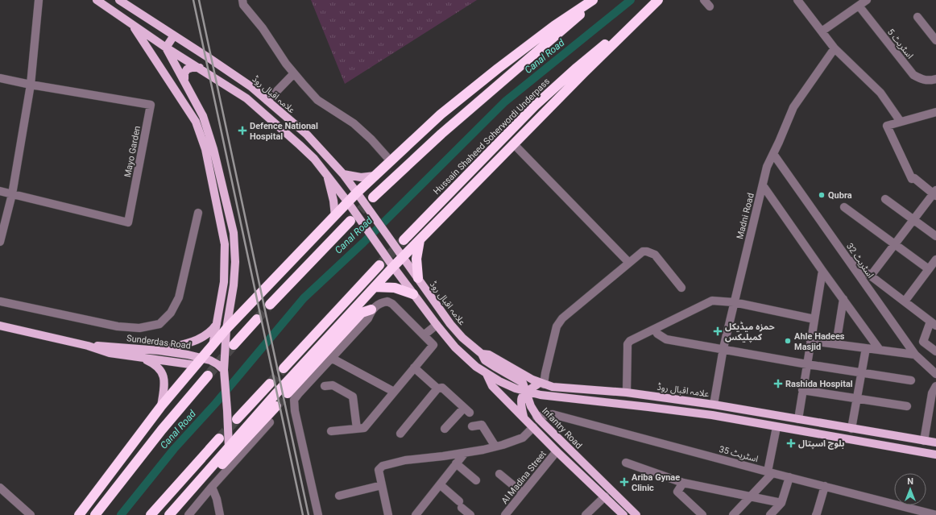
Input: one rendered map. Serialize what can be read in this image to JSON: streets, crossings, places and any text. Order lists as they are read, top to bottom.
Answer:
{
  "streets": {
    "highway": ["Hussain Shaheed Soherwordi Underpass"],
    "main road": ["علامہ اقبال روڈ", "Sunderdas Road", "Infantry Road"],
    "street": [
      "اسٹریٹ 5",
      "Mayo Garden",
      "Madni Road",
      "اسٹریٹ 32",
      "اسٹریٹ 35",
      "Al Madina Street"
    ]
  },
  "crossings": [
    ["علامہ اقبال روڈ", "Madni Road"],
    ["علامہ اقبال روڈ", "Infantry Road"],
    ["Madni Road", "اسٹریٹ 32"],
    ["Infantry Road", "اسٹریٹ 35"]
  ],
  "water": ["Canal Road"],
  "places": {
    "health": [
      "Defence National Hospital",
      "حمزہ میڈیکل کمپلیکس",
      "Rashida Hospital",
      "بلوچ اسپتال",
      "Ariba Gynae Clinic"
    ],
    "other": ["Qubra", "Ahle Hadees Masjid"]
  },
  "north": "top"
}
